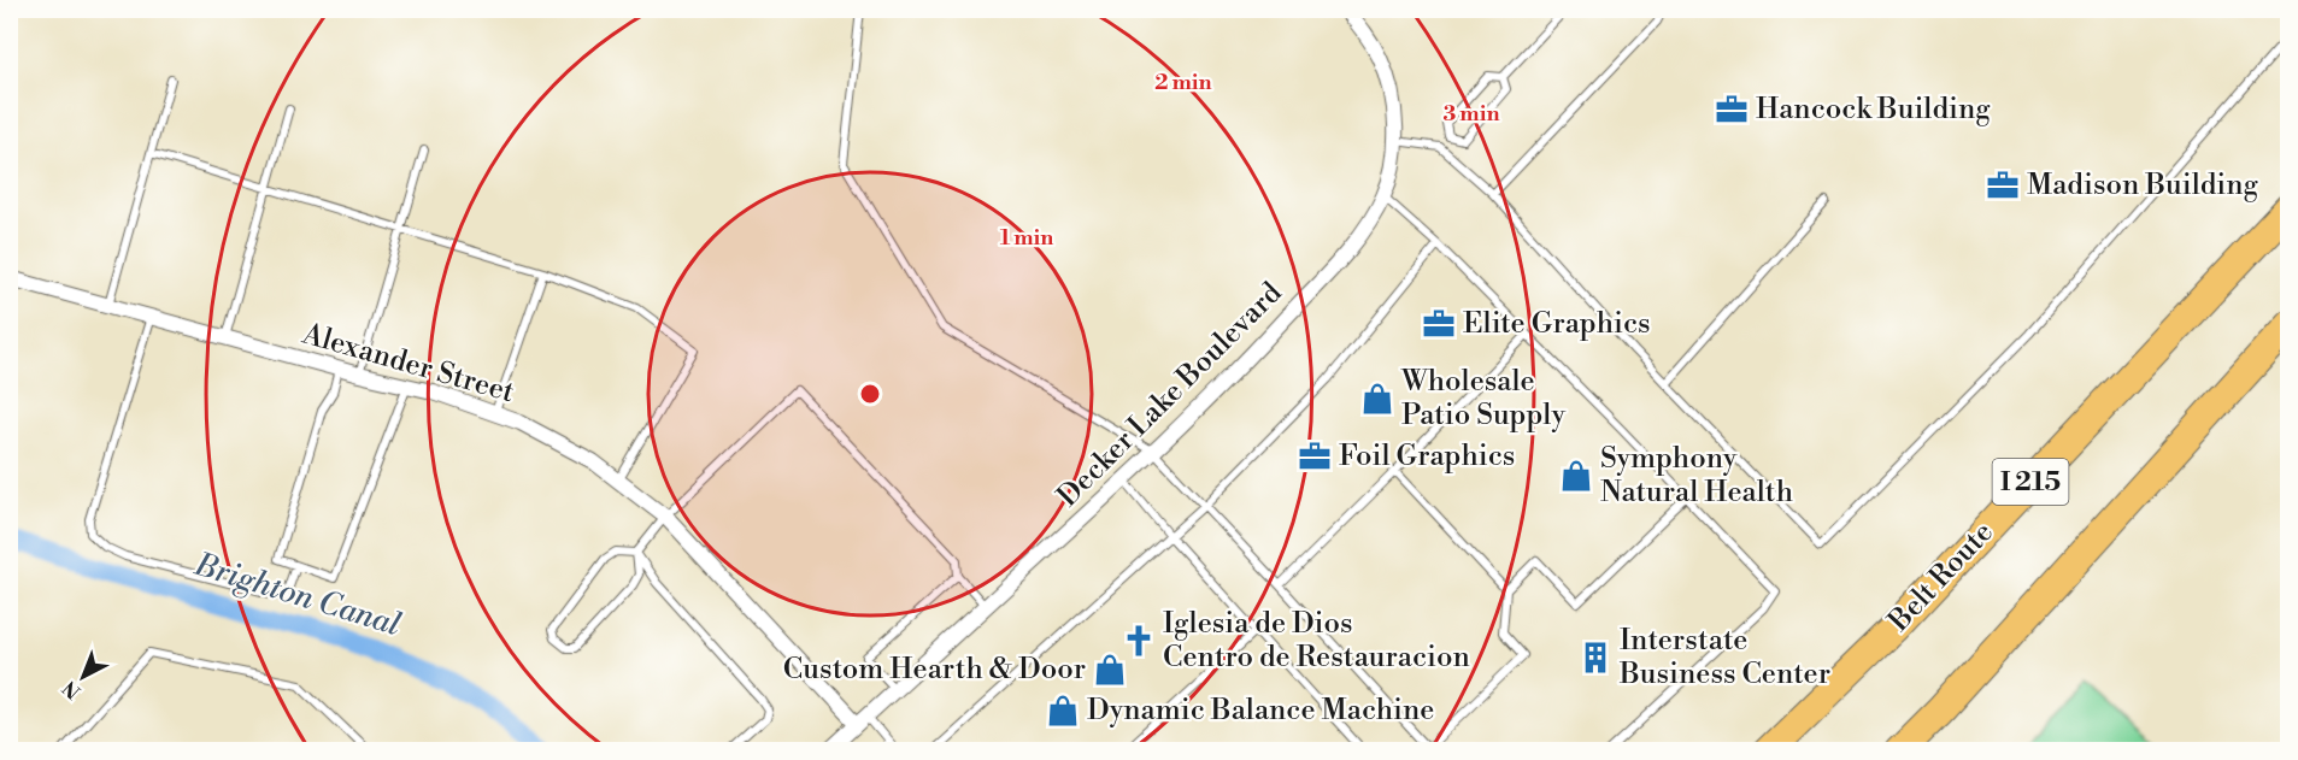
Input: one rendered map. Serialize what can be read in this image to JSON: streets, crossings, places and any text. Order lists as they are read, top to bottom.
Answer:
{
  "streets": {
    "highway": ["I 215", "Belt Route"],
    "street": ["Alexander Street", "Decker Lake Boulevard"]
  },
  "crossings": [
    ["Alexander Street", "Decker Lake Boulevard"]
  ],
  "water": ["Brighton Canal"],
  "places": {
    "office": [
      "Hancock Building",
      "Madison Building",
      "Elite Graphics",
      "Foil Graphics"
    ],
    "shop": [
      "Wholesale Patio Supply",
      "Symphony Natural Health",
      "Custom Hearth & Door",
      "Dynamic Balance Machine"
    ],
    "church": ["Iglesia de Dios Centro de Restauracion"],
    "building": ["Interstate Business Center"]
  },
  "north": "bottom left",
  "rings": ["2 min", "3 min", "1 min"]
}
